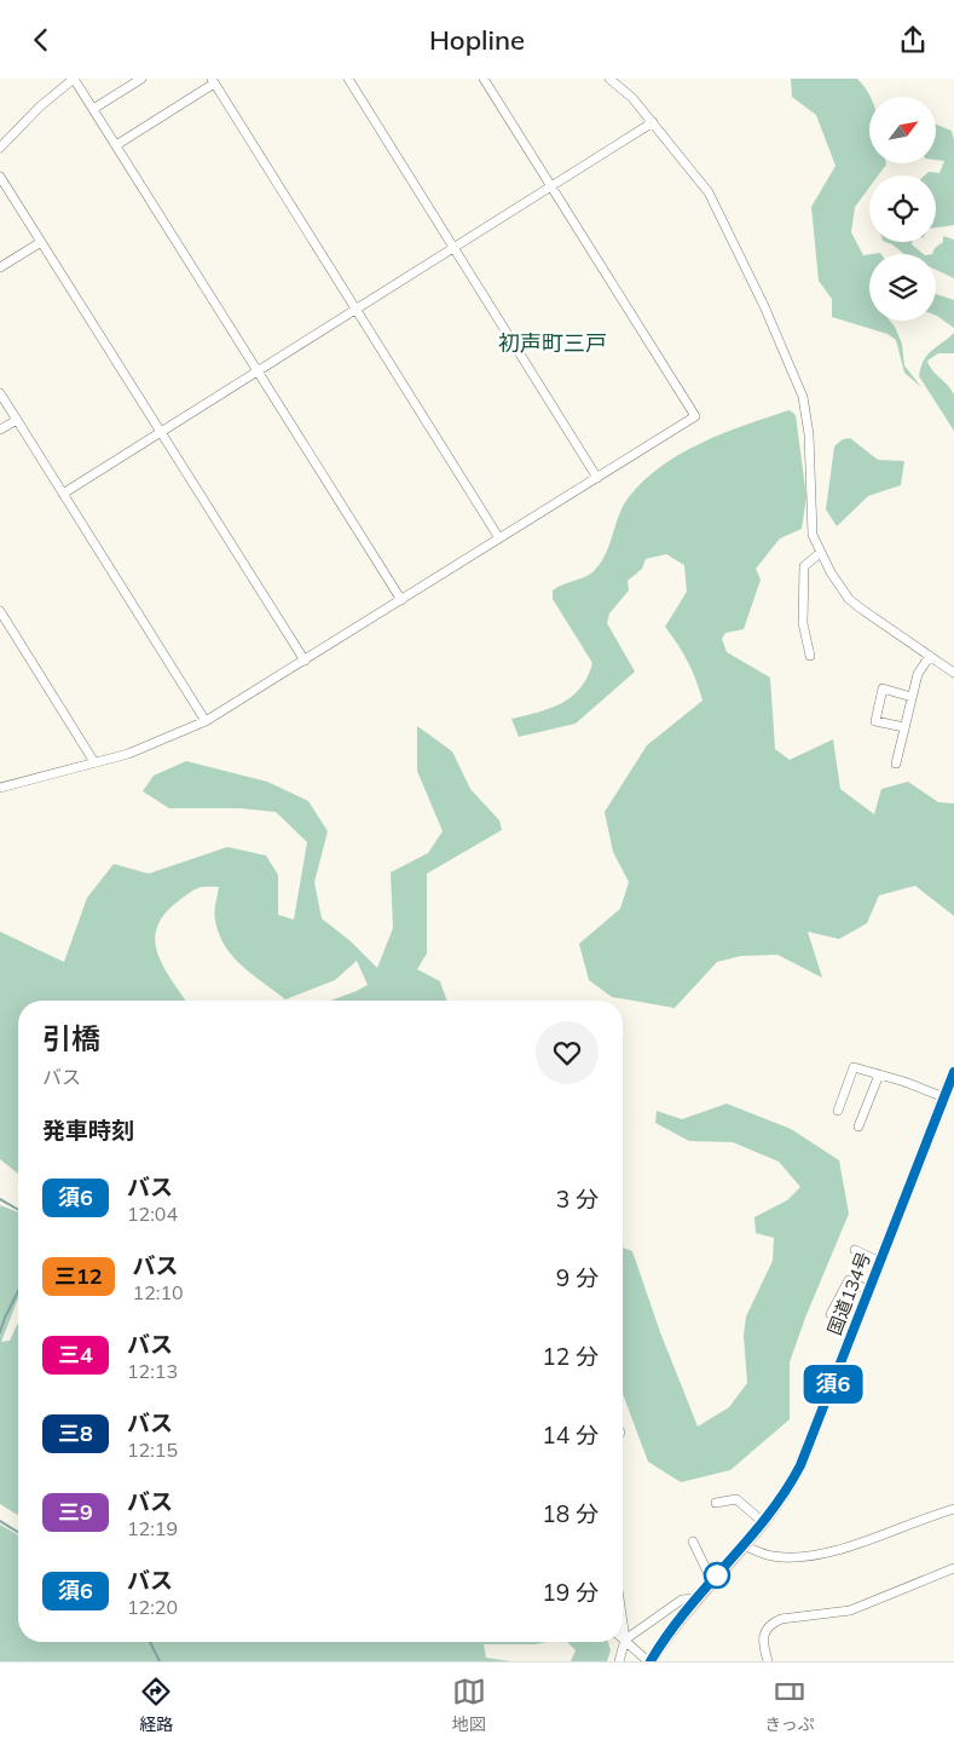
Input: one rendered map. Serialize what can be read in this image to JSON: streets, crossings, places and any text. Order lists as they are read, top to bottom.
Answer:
{
  "streets": {
    "highway": ["国道134号"]
  },
  "districts": ["初声町三戸"],
  "lines": ["bus line 須6"],
  "north": "top right",
  "page": {
    "header": "Hopline",
    "on_map": "須6",
    "heading": [
      ["引橋", "バス"],
      "発車時刻"
    ],
    "list": [
      {
        "mark": "須6",
        "name": "バス",
        "note": "12:04",
        "value": "3 分"
      },
      {
        "mark": "三12",
        "name": "バス",
        "note": "12:10",
        "value": "9 分"
      },
      {
        "mark": "三4",
        "name": "バス",
        "note": "12:13",
        "value": "12 分"
      },
      {
        "mark": "三8",
        "name": "バス",
        "note": "12:15",
        "value": "14 分"
      },
      {
        "mark": "三9",
        "name": "バス",
        "note": "12:19",
        "value": "18 分"
      },
      {
        "mark": "須6",
        "name": "バス",
        "note": "12:20",
        "value": "19 分"
      }
    ],
    "tabs": ["経路", "地図", "きっぷ"]
  }
}
